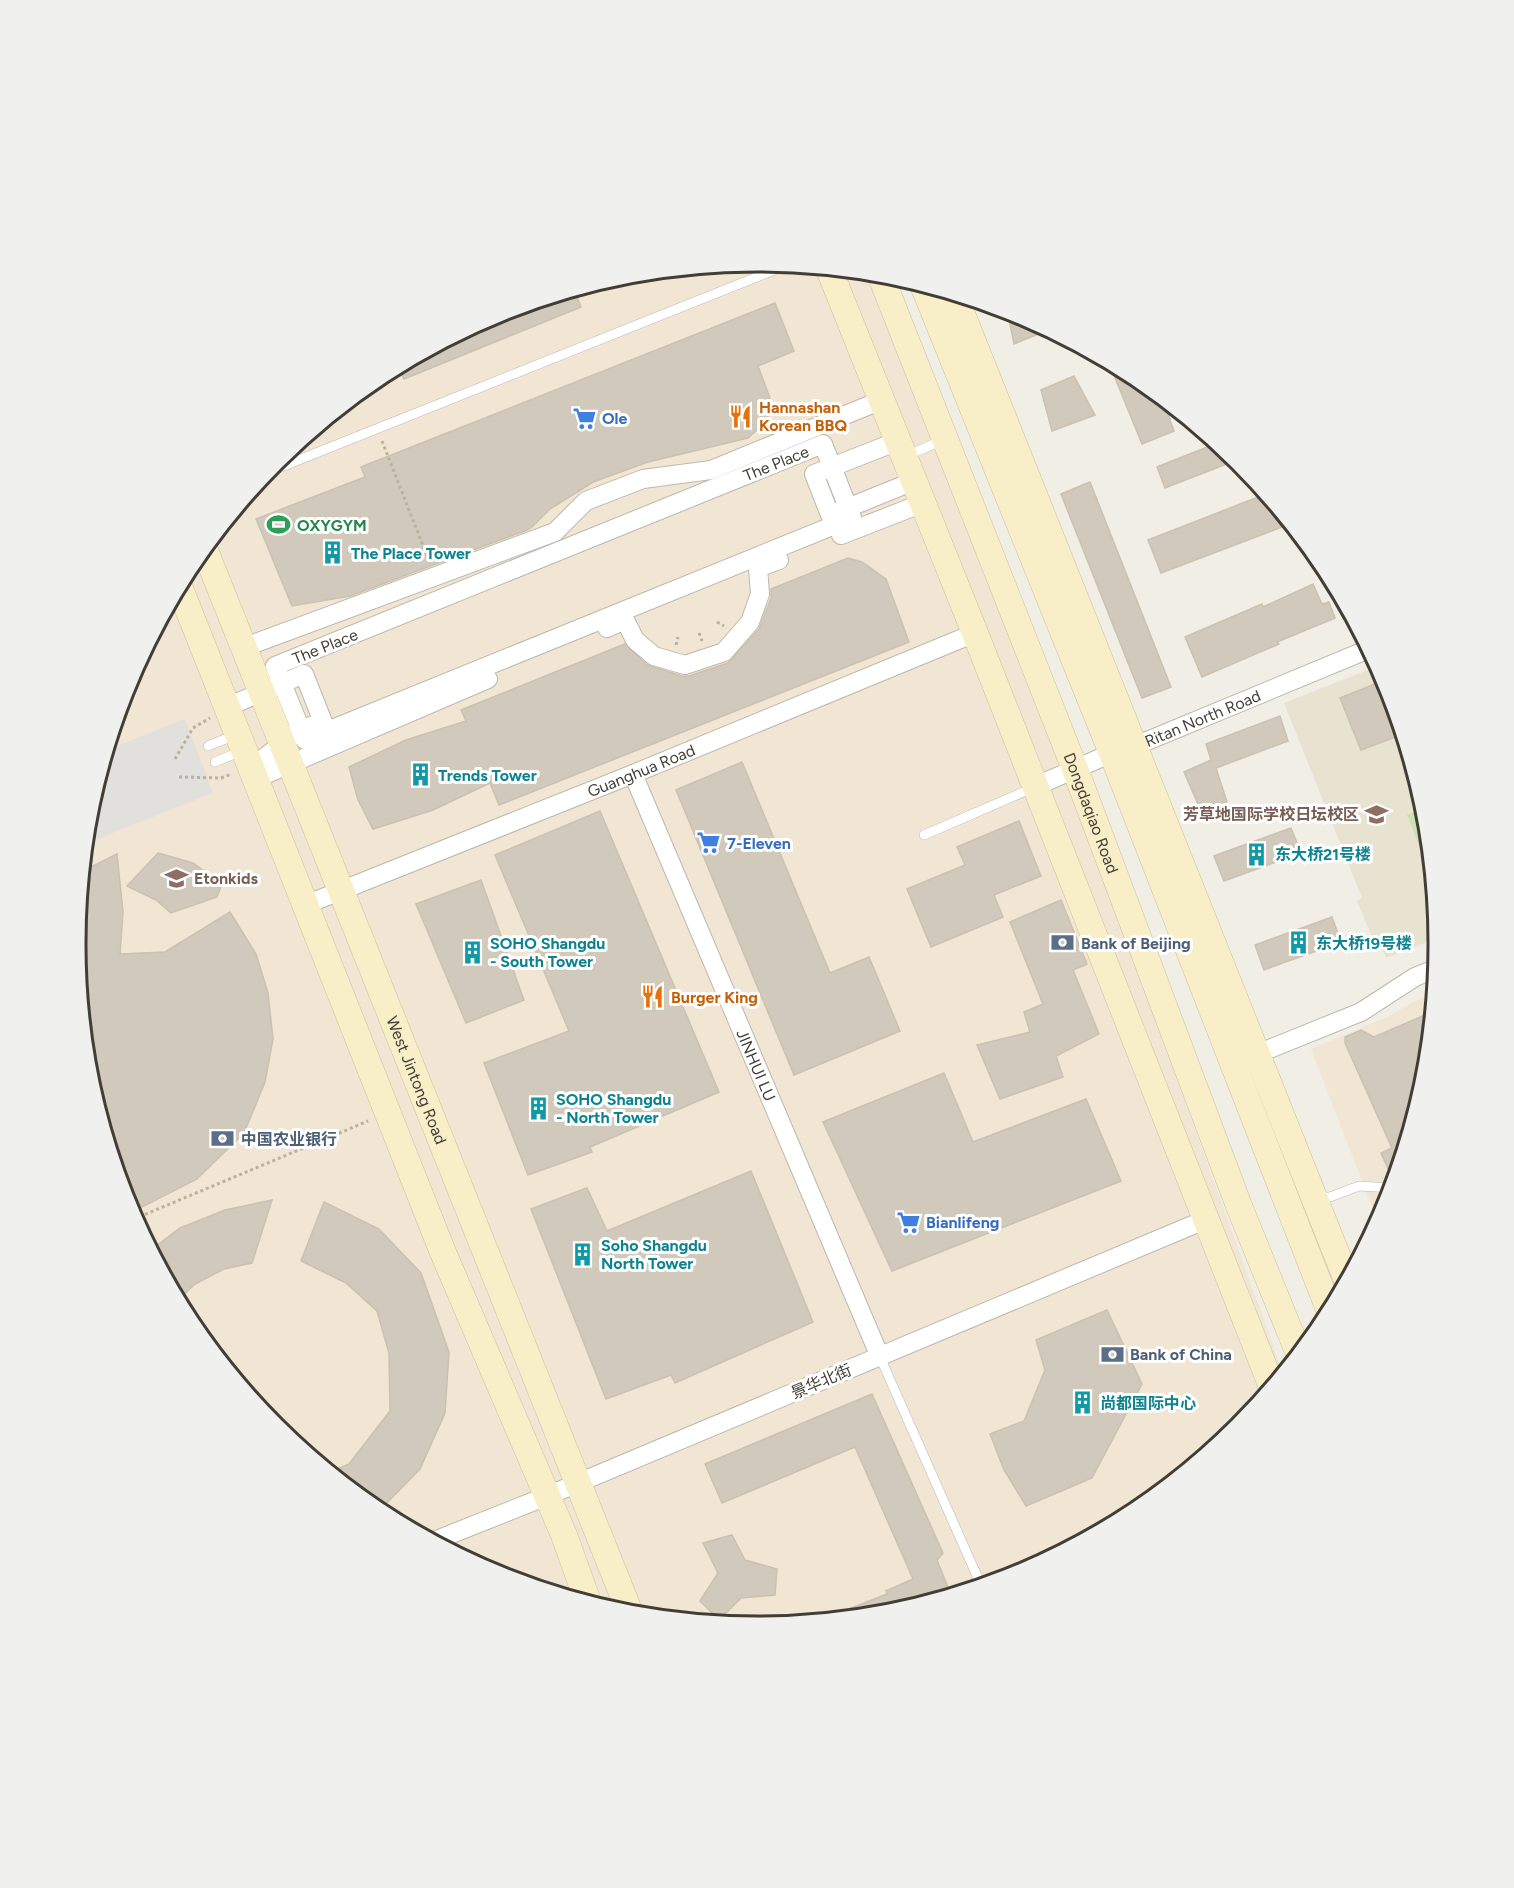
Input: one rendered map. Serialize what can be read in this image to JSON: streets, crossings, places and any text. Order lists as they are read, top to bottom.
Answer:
{
  "streets": {
    "main road": ["Dongdaqiao Road", "West Jintong Road"],
    "street": [
      "The Place",
      "Ritan North Road",
      "Guanghua Road",
      "JINHUI LU",
      "景华北街"
    ]
  },
  "crossings": [
    ["The Place", "West Jintong Road"],
    ["Ritan North Road", "Dongdaqiao Road"],
    ["Guanghua Road", "JINHUI LU"],
    ["Guanghua Road", "West Jintong Road"],
    ["JINHUI LU", "景华北街"],
    ["West Jintong Road", "景华北街"]
  ],
  "places": {
    "restaurant": ["Hannashan Korean BBQ", "Burger King"],
    "supermarket": ["Ole", "7-Eleven", "Bianlifeng"],
    "sports": ["OXYGYM"],
    "building": [
      "The Place Tower",
      "Trends Tower",
      "东大桥21号楼",
      "东大桥19号楼",
      "SOHO Shangdu - South Tower",
      "SOHO Shangdu - North Tower",
      "Soho Shangdu North Tower",
      "尚都国际中心"
    ],
    "school or university": ["芳草地国际学校日坛校区", "Etonkids"],
    "bank": ["Bank of Beijing", "中国农业银行", "Bank of China"]
  }
}
